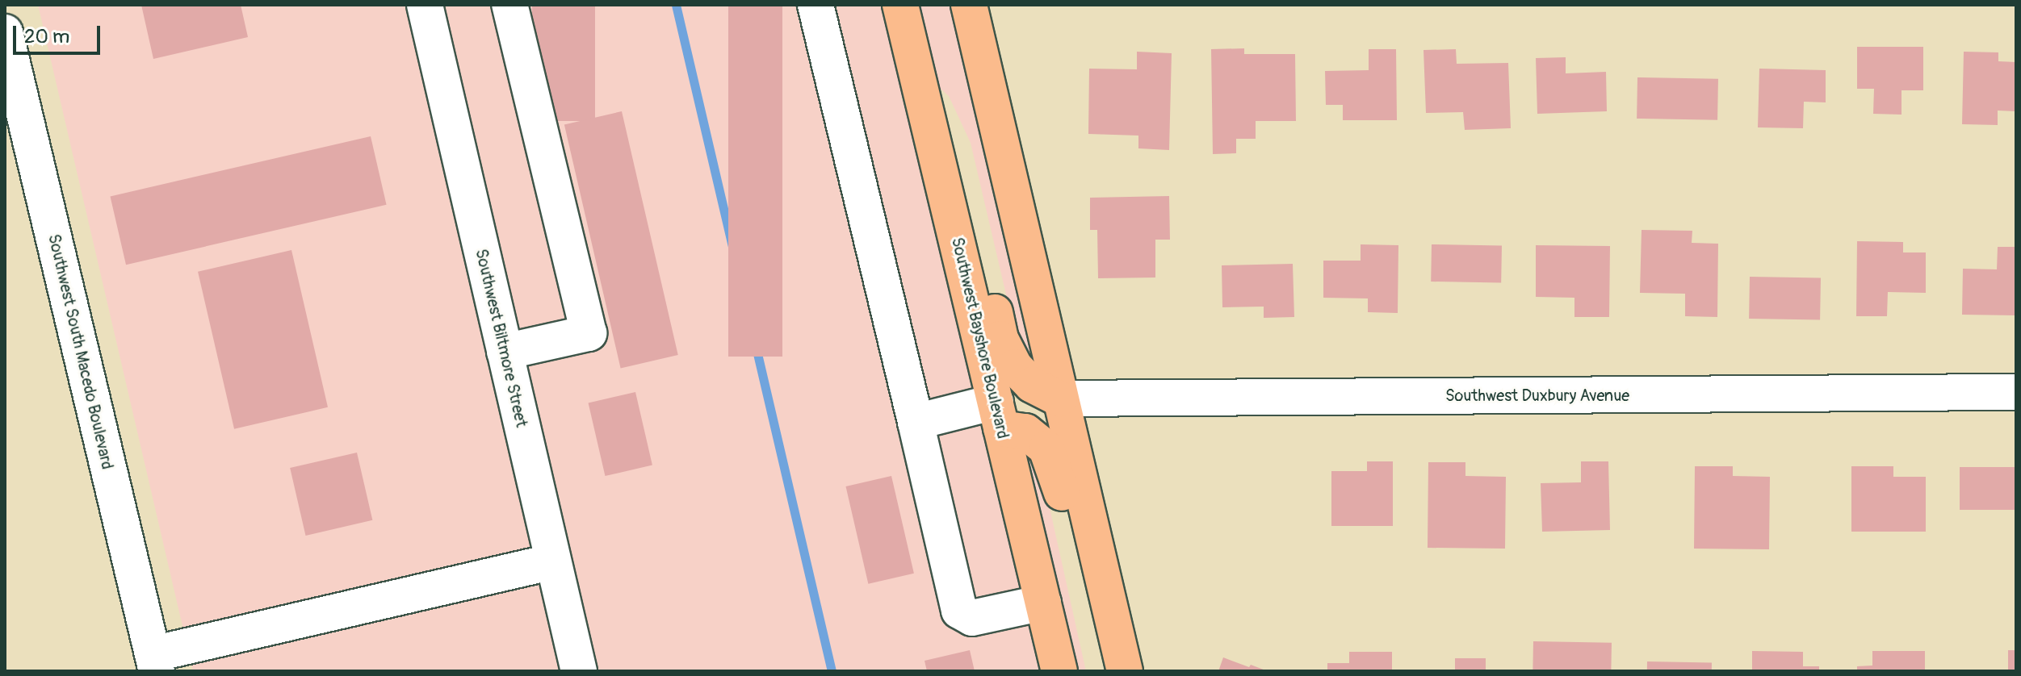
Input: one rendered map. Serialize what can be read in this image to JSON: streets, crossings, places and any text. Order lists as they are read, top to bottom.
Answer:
{
  "streets": {
    "main road": ["Southwest Bayshore Boulevard"],
    "street": ["Southwest Biltmore Street", "Southwest South Macedo Boulevard", "Southwest Duxbury Avenue"]
  },
  "scale_bar": "20 m"
}
